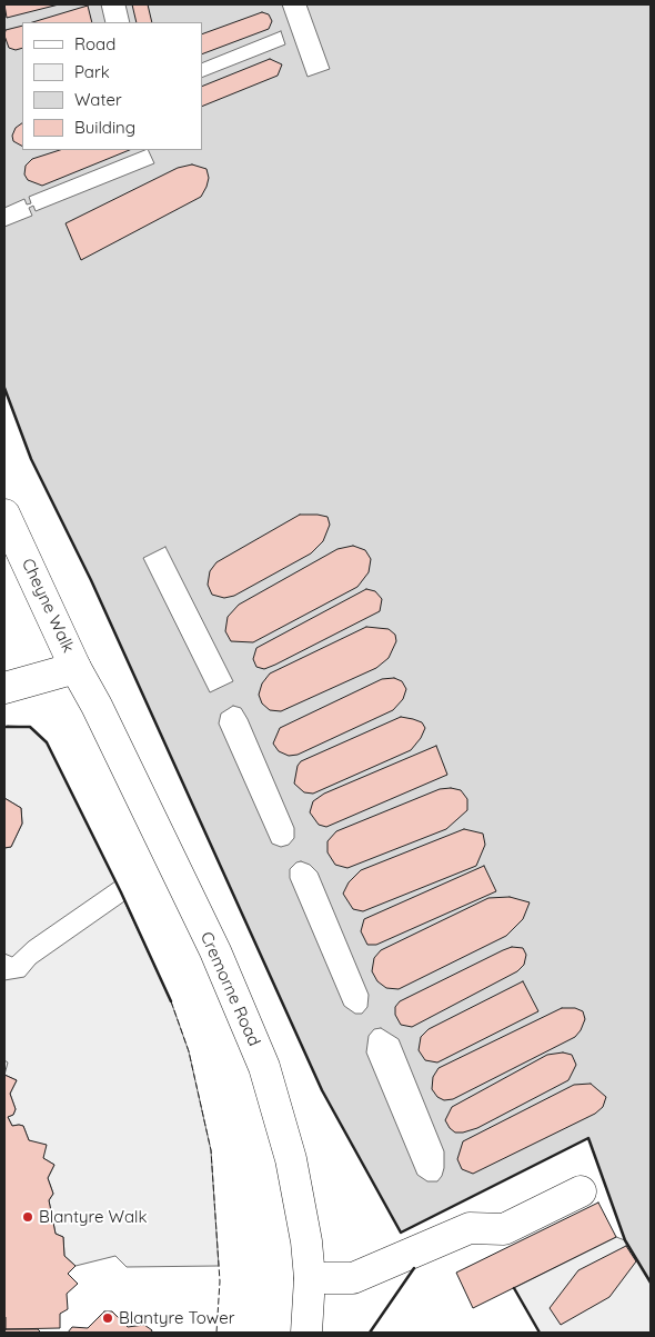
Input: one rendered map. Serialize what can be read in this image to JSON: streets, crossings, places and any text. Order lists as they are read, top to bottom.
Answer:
{
  "streets": {
    "main road": ["Cheyne Walk", "Cremorne Road"]
  },
  "crossings": [
    ["Cheyne Walk", "Cremorne Road"]
  ],
  "places": ["Blantyre Walk", "Blantyre Tower"],
  "legend": [
    "Road",
    "Park",
    "Water",
    "Building"
  ]
}
